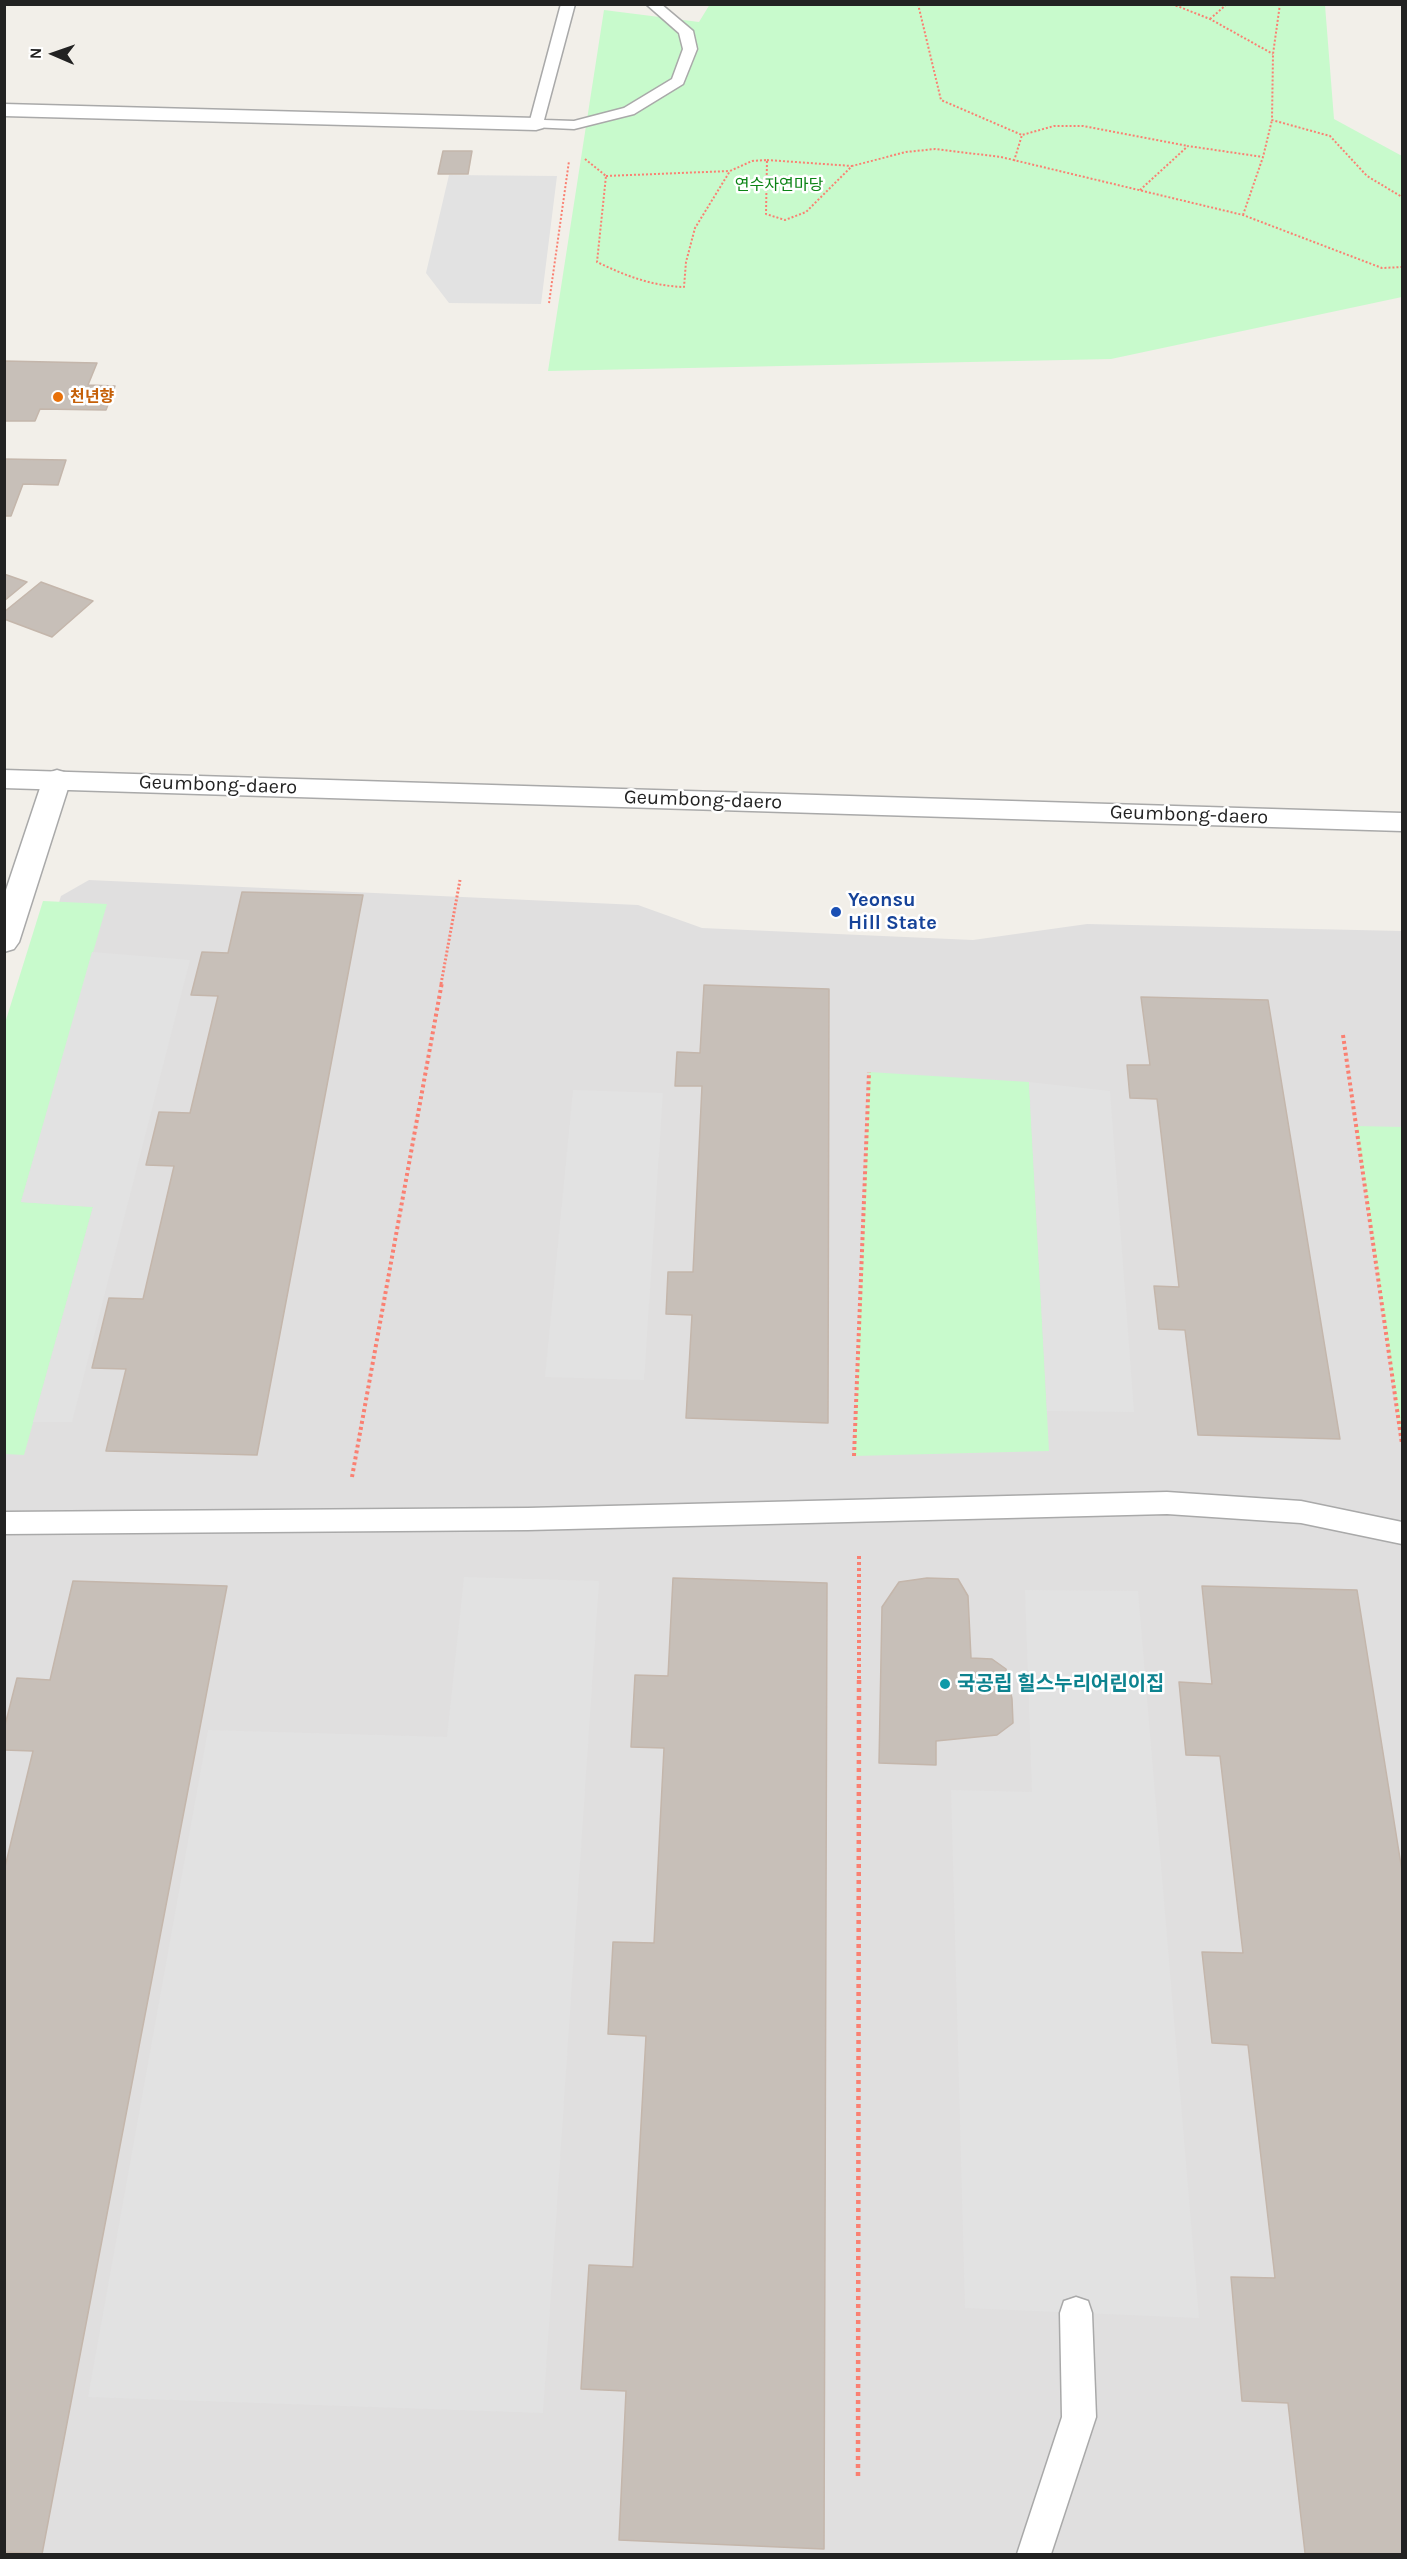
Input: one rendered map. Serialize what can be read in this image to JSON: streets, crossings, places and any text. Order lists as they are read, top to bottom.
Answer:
{
  "streets": {
    "street": ["Geumbong-daero"]
  },
  "parks": ["연수자연마당"],
  "places": ["천년향", "Yeonsu Hill State", "국공립 힐스누리어린이집"],
  "north": "left"
}
